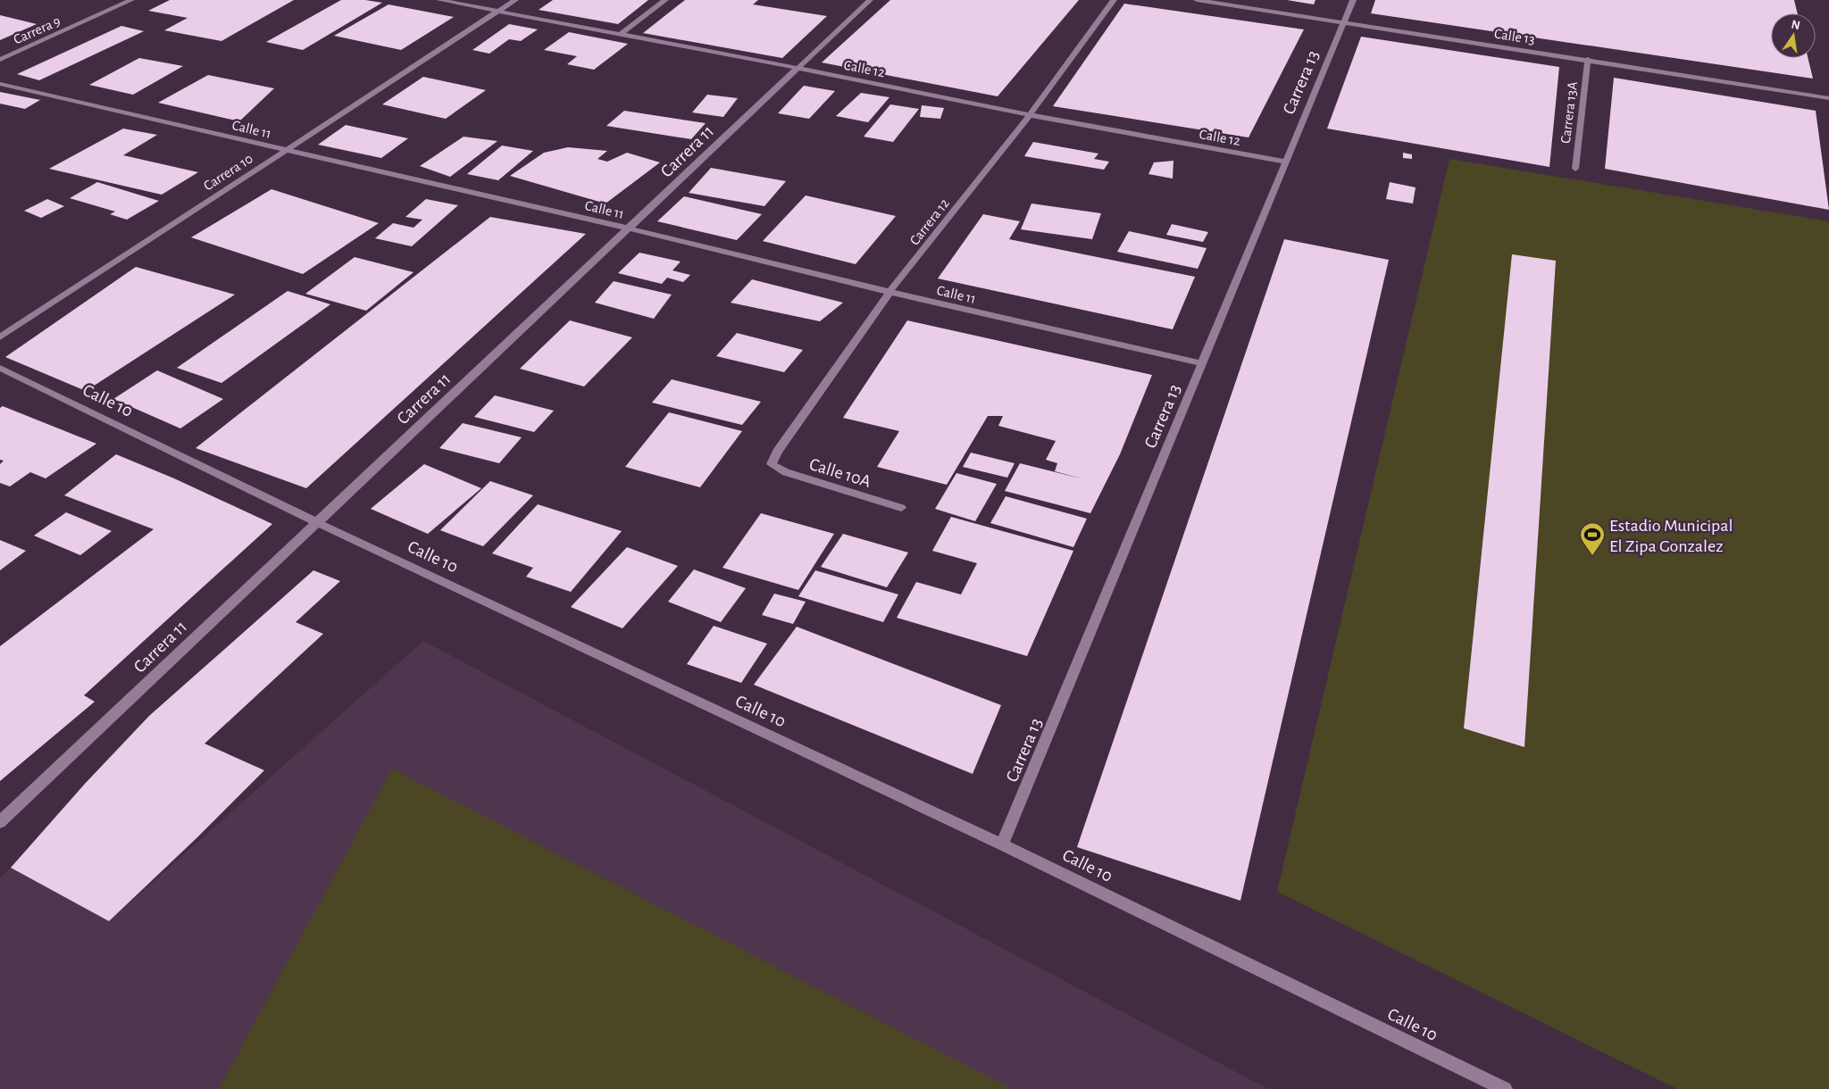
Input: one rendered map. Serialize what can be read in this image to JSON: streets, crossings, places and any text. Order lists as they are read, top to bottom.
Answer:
{
  "streets": {
    "street": [
      "Carrera 9",
      "Calle 13",
      "Calle 12",
      "Carrera 13",
      "Carrera 13A",
      "Calle 11",
      "Carrera 11",
      "Carrera 10",
      "Carrera 12",
      "Calle 10",
      "Calle 10A"
    ]
  },
  "crossings": [
    ["Calle 13", "Carrera 13"],
    ["Calle 13", "Carrera 13A"],
    ["Calle 12", "Carrera 13"],
    ["Calle 12", "Carrera 11"],
    ["Calle 12", "Carrera 10"],
    ["Calle 12", "Carrera 12"],
    ["Carrera 13", "Calle 11"],
    ["Carrera 13", "Calle 10"],
    ["Calle 11", "Carrera 11"],
    ["Calle 11", "Carrera 10"],
    ["Calle 11", "Carrera 12"],
    ["Carrera 11", "Calle 10"],
    ["Carrera 12", "Calle 10A"]
  ],
  "places": {
    "sports": ["Estadio Municipal El Zipa Gonzalez"]
  },
  "north": "top"
}
